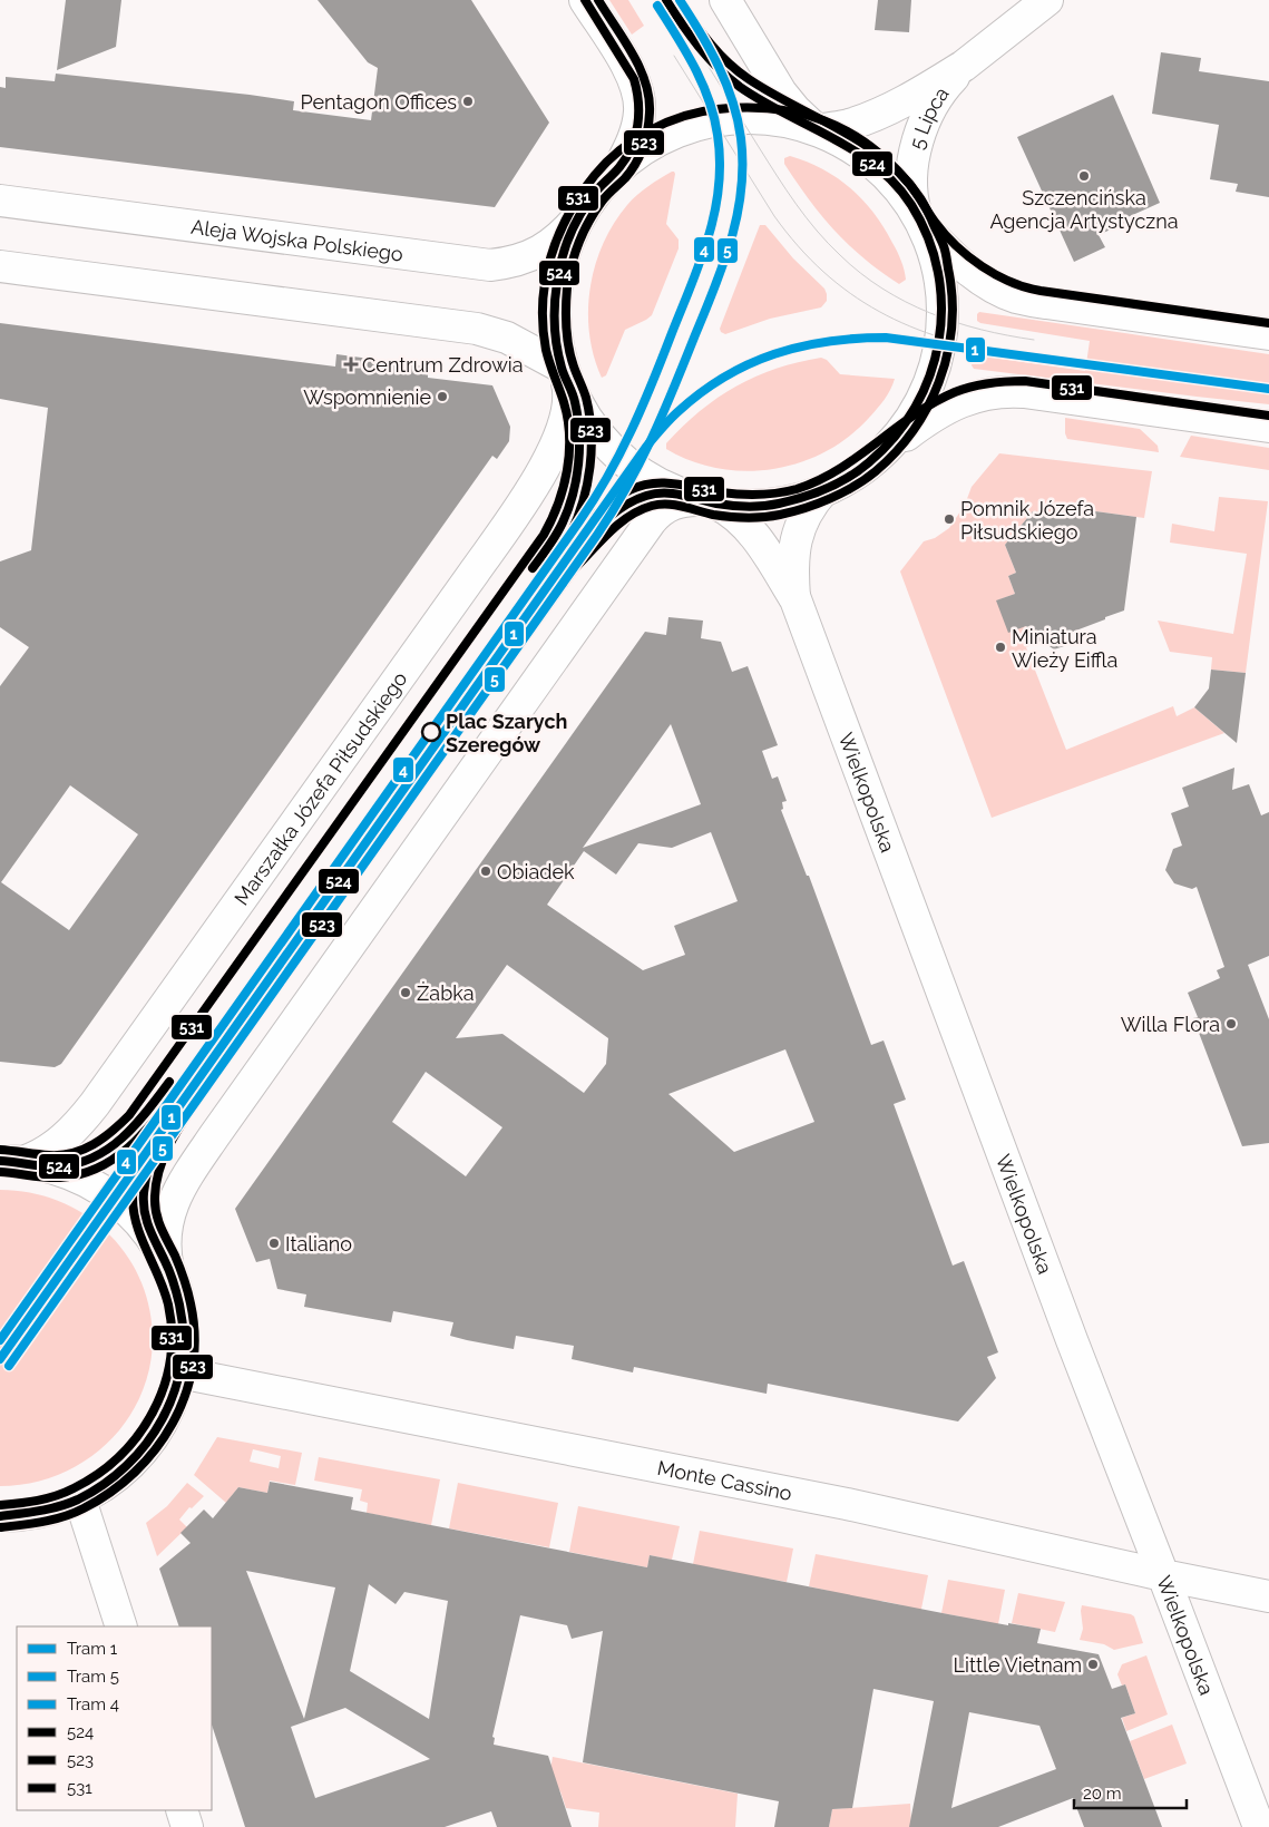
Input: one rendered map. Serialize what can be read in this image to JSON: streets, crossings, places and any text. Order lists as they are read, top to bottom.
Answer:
{
  "streets": {
    "street": [
      "5 Lipca",
      "Aleja Wojska Polskiego",
      "Marszałka Józefa Piłsudskiego",
      "Wielkopolska",
      "Monte Cassino"
    ]
  },
  "crossings": [
    ["Wielkopolska", "Monte Cassino"]
  ],
  "places": {
    "other": [
      "Pentagon Offices",
      "Szczencińska Agencja Artystyczna",
      "Wspomnienie",
      "Pomnik Józefa Piłsudskiego",
      "Miniatura Wieży Eiffla",
      "Plac Szarych Szeregów",
      "Obiadek",
      "Żabka",
      "Willa Flora",
      "Italiano",
      "Little Vietnam"
    ],
    "health": ["Centrum Zdrowia"]
  },
  "lines": [
    "tram line 5",
    "transit line 524",
    "transit line 523",
    "tram line 4",
    "transit line 531",
    "tram line 1"
  ],
  "legend": [
    "Tram 1",
    "Tram 5",
    "Tram 4",
    "524",
    "523",
    "531"
  ],
  "scale_bar": "20 m"
}
